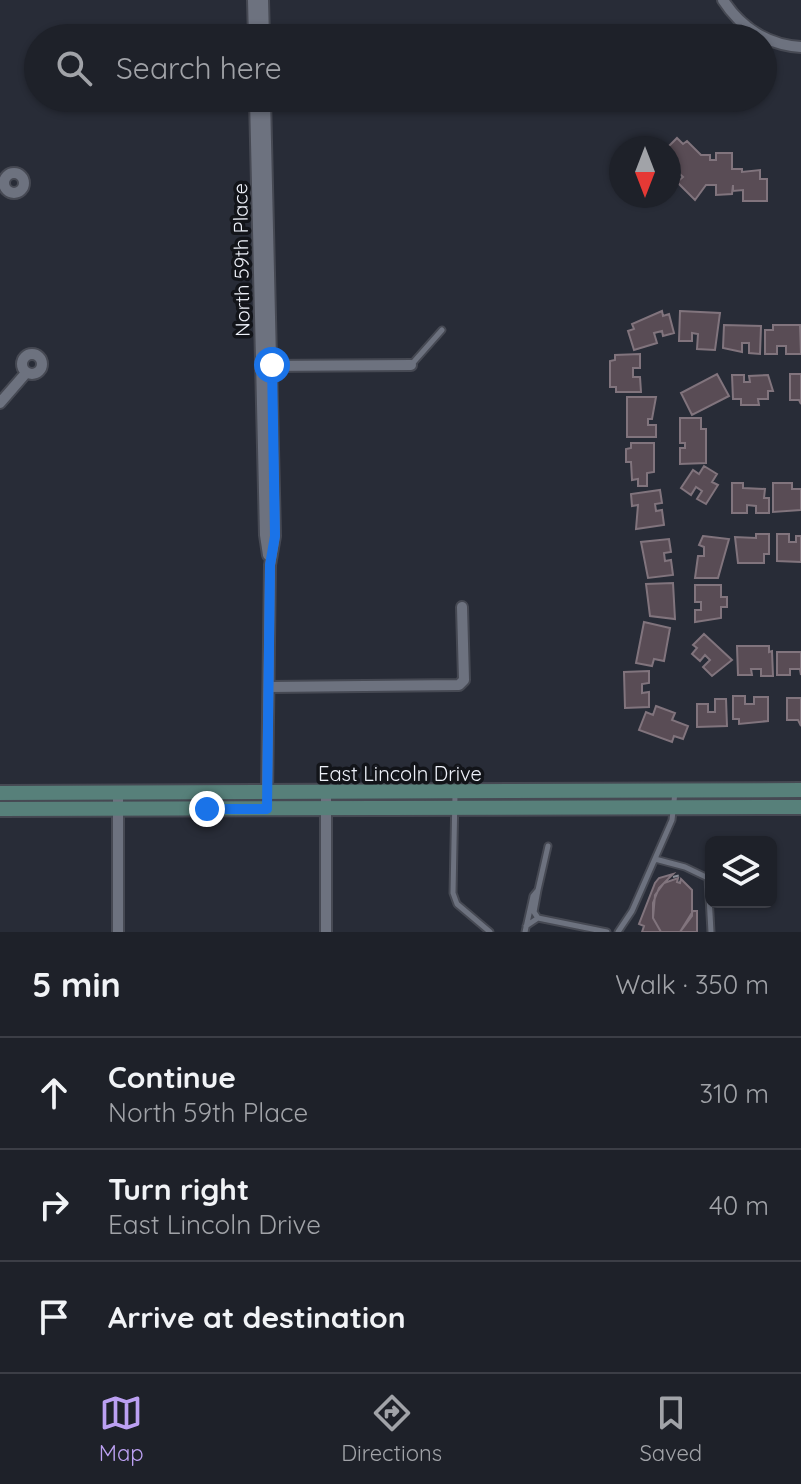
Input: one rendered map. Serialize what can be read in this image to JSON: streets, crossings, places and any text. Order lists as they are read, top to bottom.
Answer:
{
  "streets": {
    "main road": ["East Lincoln Drive"],
    "street": ["North 59th Place"]
  },
  "crossings": [
    ["North 59th Place", "East Lincoln Drive"]
  ],
  "north": "bottom",
  "page": {
    "search": "Search here",
    "heading": ["5 min", "Walk · 350 m"],
    "list": [
      ["Continue", "North 59th Place", "310 m"],
      ["Turn right", "East Lincoln Drive", "40 m"],
      "Arrive at destination"
    ],
    "nav": ["Map", "Directions", "Saved"]
  }
}
